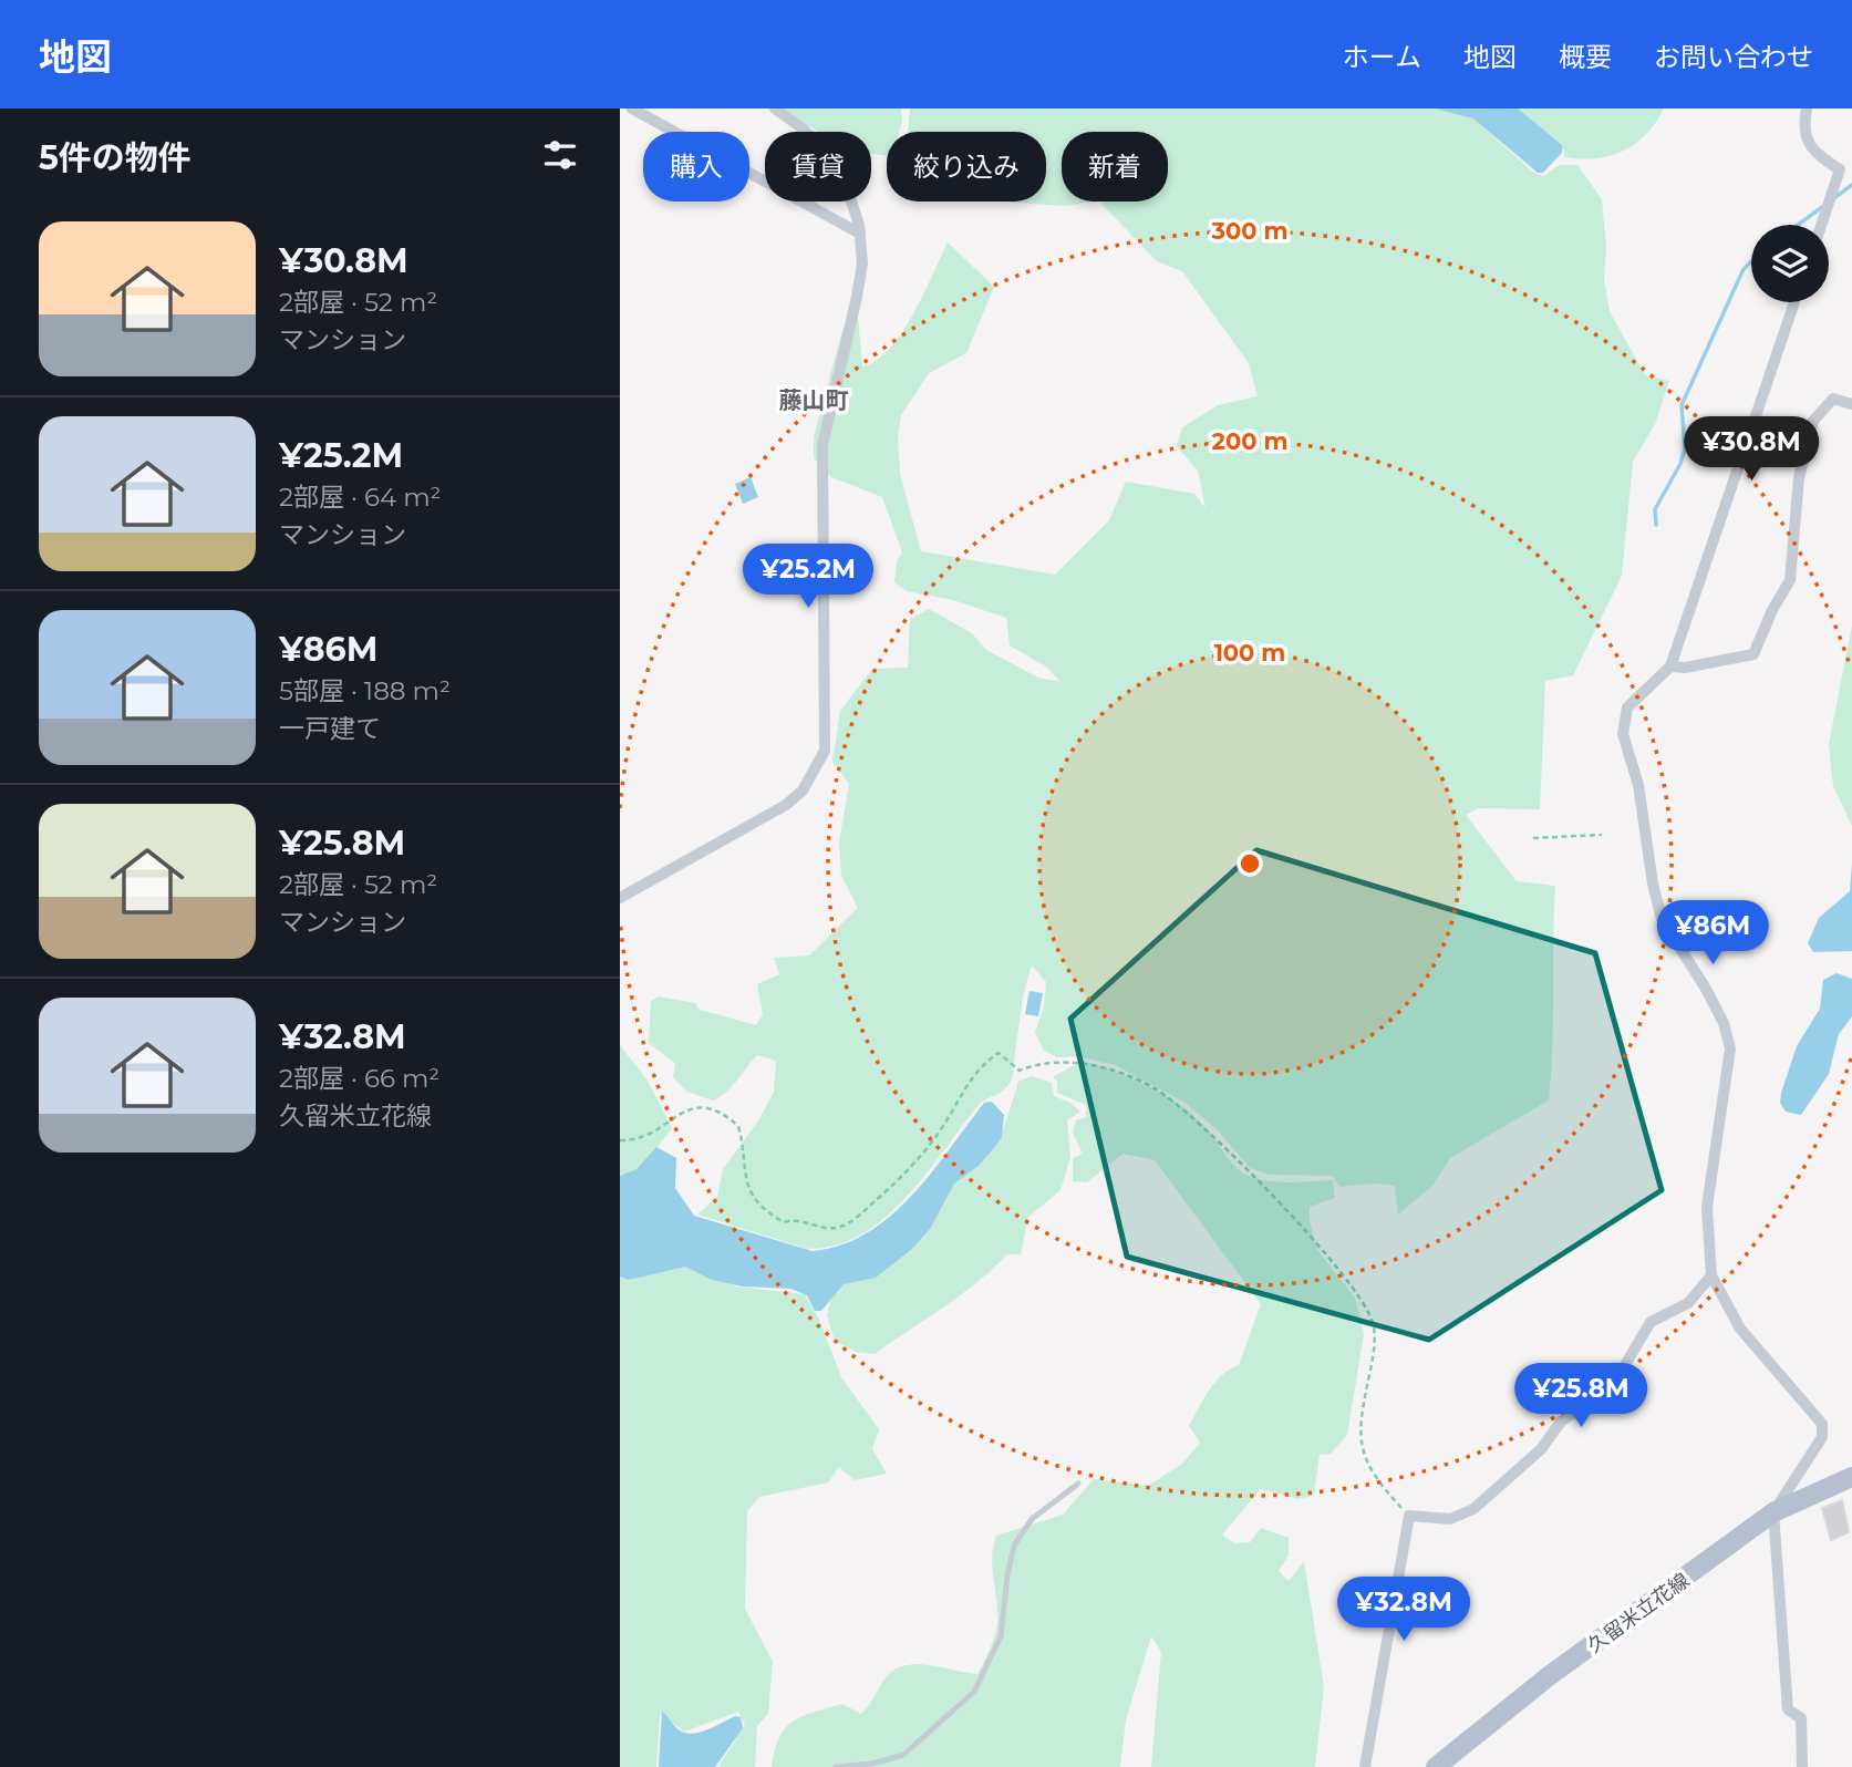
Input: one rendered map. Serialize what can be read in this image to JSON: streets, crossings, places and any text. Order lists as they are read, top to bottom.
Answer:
{
  "streets": {
    "main road": ["久留米立花線"]
  },
  "districts": ["藤山町"],
  "page": {
    "header": "地図",
    "nav": [
      "ホーム",
      "地図",
      "概要",
      "お問い合わせ"
    ],
    "heading": "5件の物件",
    "chip": [
      "購入",
      "賃貸",
      "絞り込み",
      "新着"
    ],
    "list": [
      {
        "name": "¥30.8M",
        "note": "2部屋 · 52 m² · マンション"
      },
      {
        "name": "¥25.2M",
        "note": "2部屋 · 64 m² · マンション"
      },
      {
        "name": "¥86M",
        "note": "5部屋 · 188 m² · 一戸建て"
      },
      {
        "name": "¥25.8M",
        "note": "2部屋 · 52 m² · マンション"
      },
      {
        "name": "¥32.8M",
        "note": "2部屋 · 66 m² · 久留米立花線"
      }
    ],
    "price": [
      "¥30.8M",
      "¥25.2M",
      "¥86M",
      "¥25.8M",
      "¥32.8M"
    ]
  },
  "rings": ["300 m", "200 m", "100 m"]
}
